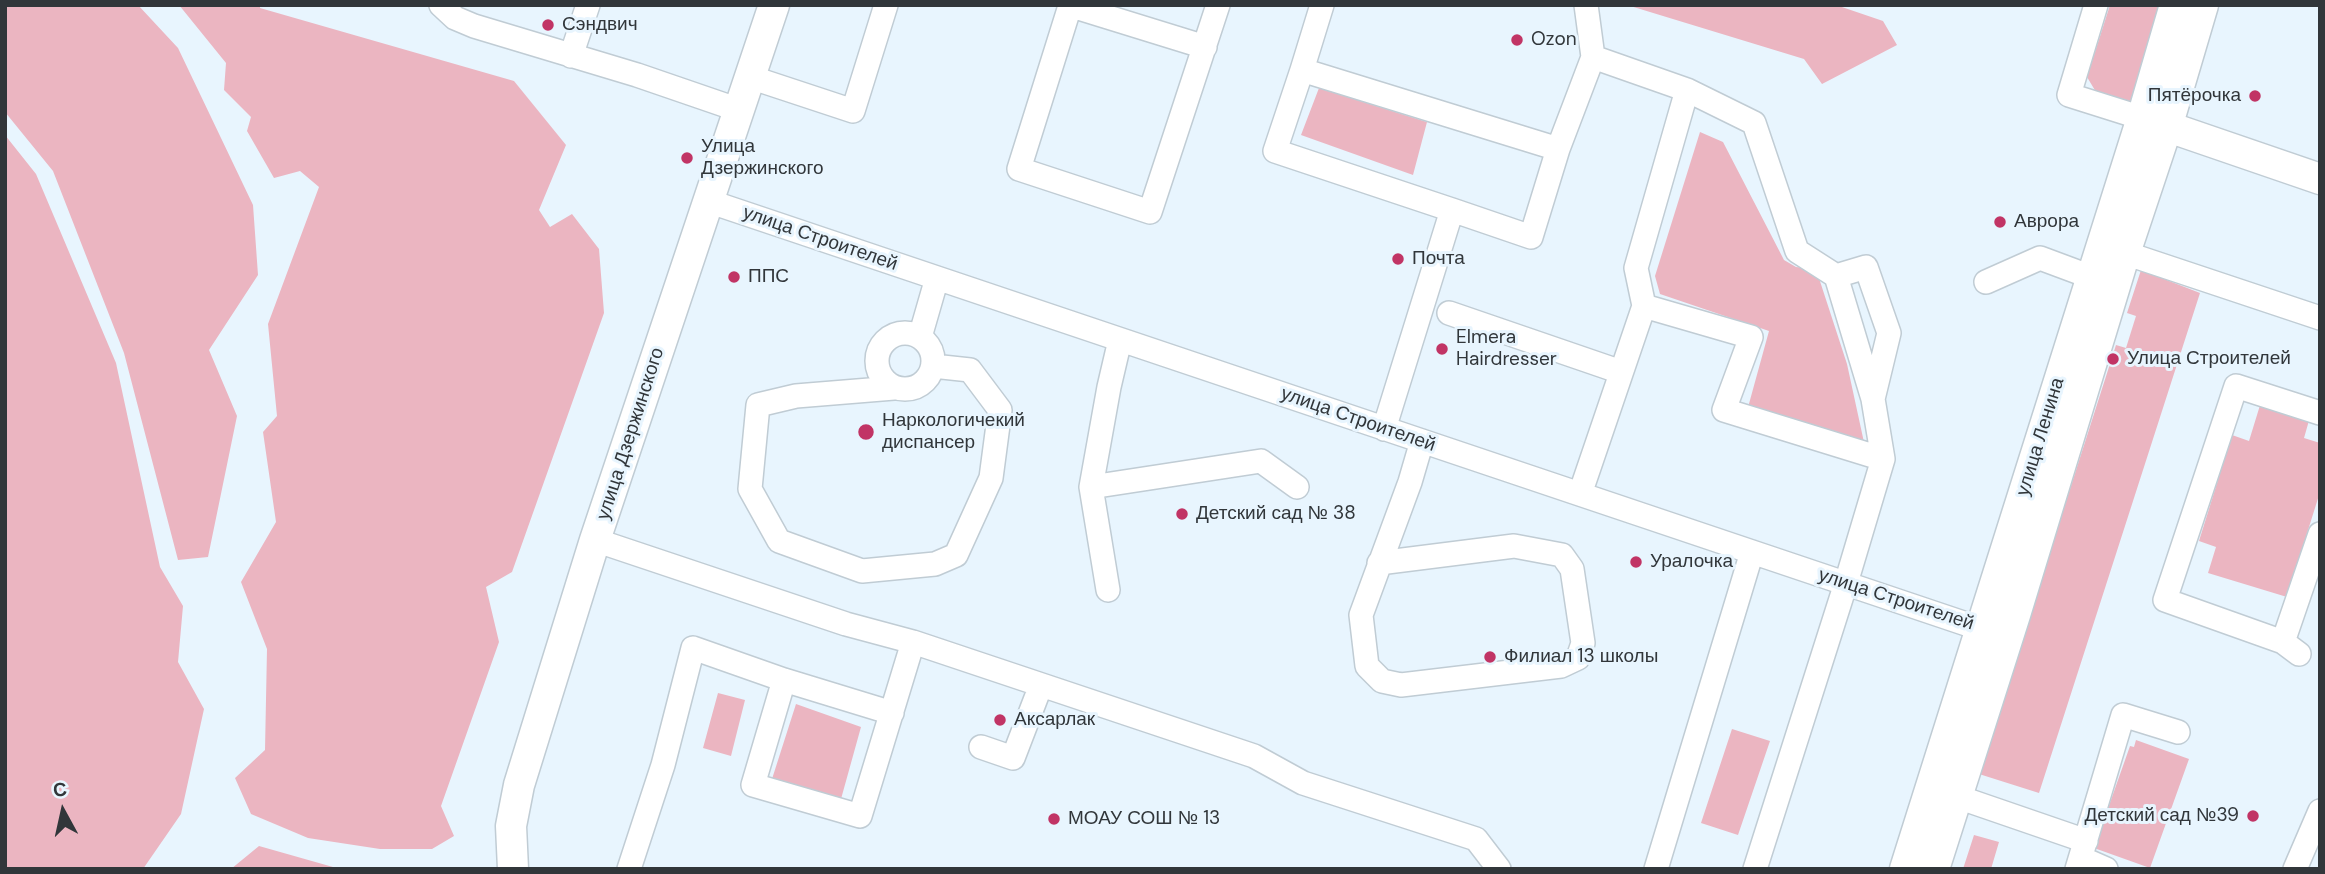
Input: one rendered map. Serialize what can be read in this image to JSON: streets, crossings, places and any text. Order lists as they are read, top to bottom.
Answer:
{
  "streets": {
    "main road": ["улица Дзержинского", "улица Ленина"],
    "street": ["улица Строителей"]
  },
  "crossings": [
    ["улица Строителей", "улица Дзержинского"],
    ["улица Строителей", "улица Ленина"]
  ],
  "places": [
    "Сэндвич",
    "Ozon",
    "Пятёрочка",
    "Улица Дзержинского",
    "Аврора",
    "Почта",
    "ППС",
    "Elmera Hairdresser",
    "Улица Строителей",
    "Наркологичекий диспансер",
    "Детский сад № 38",
    "Уралочка",
    "Филиал 13 школы",
    "Аксарлак",
    "Детский сад №39",
    "МОАУ СОШ № 13"
  ],
  "north": "top"
}
